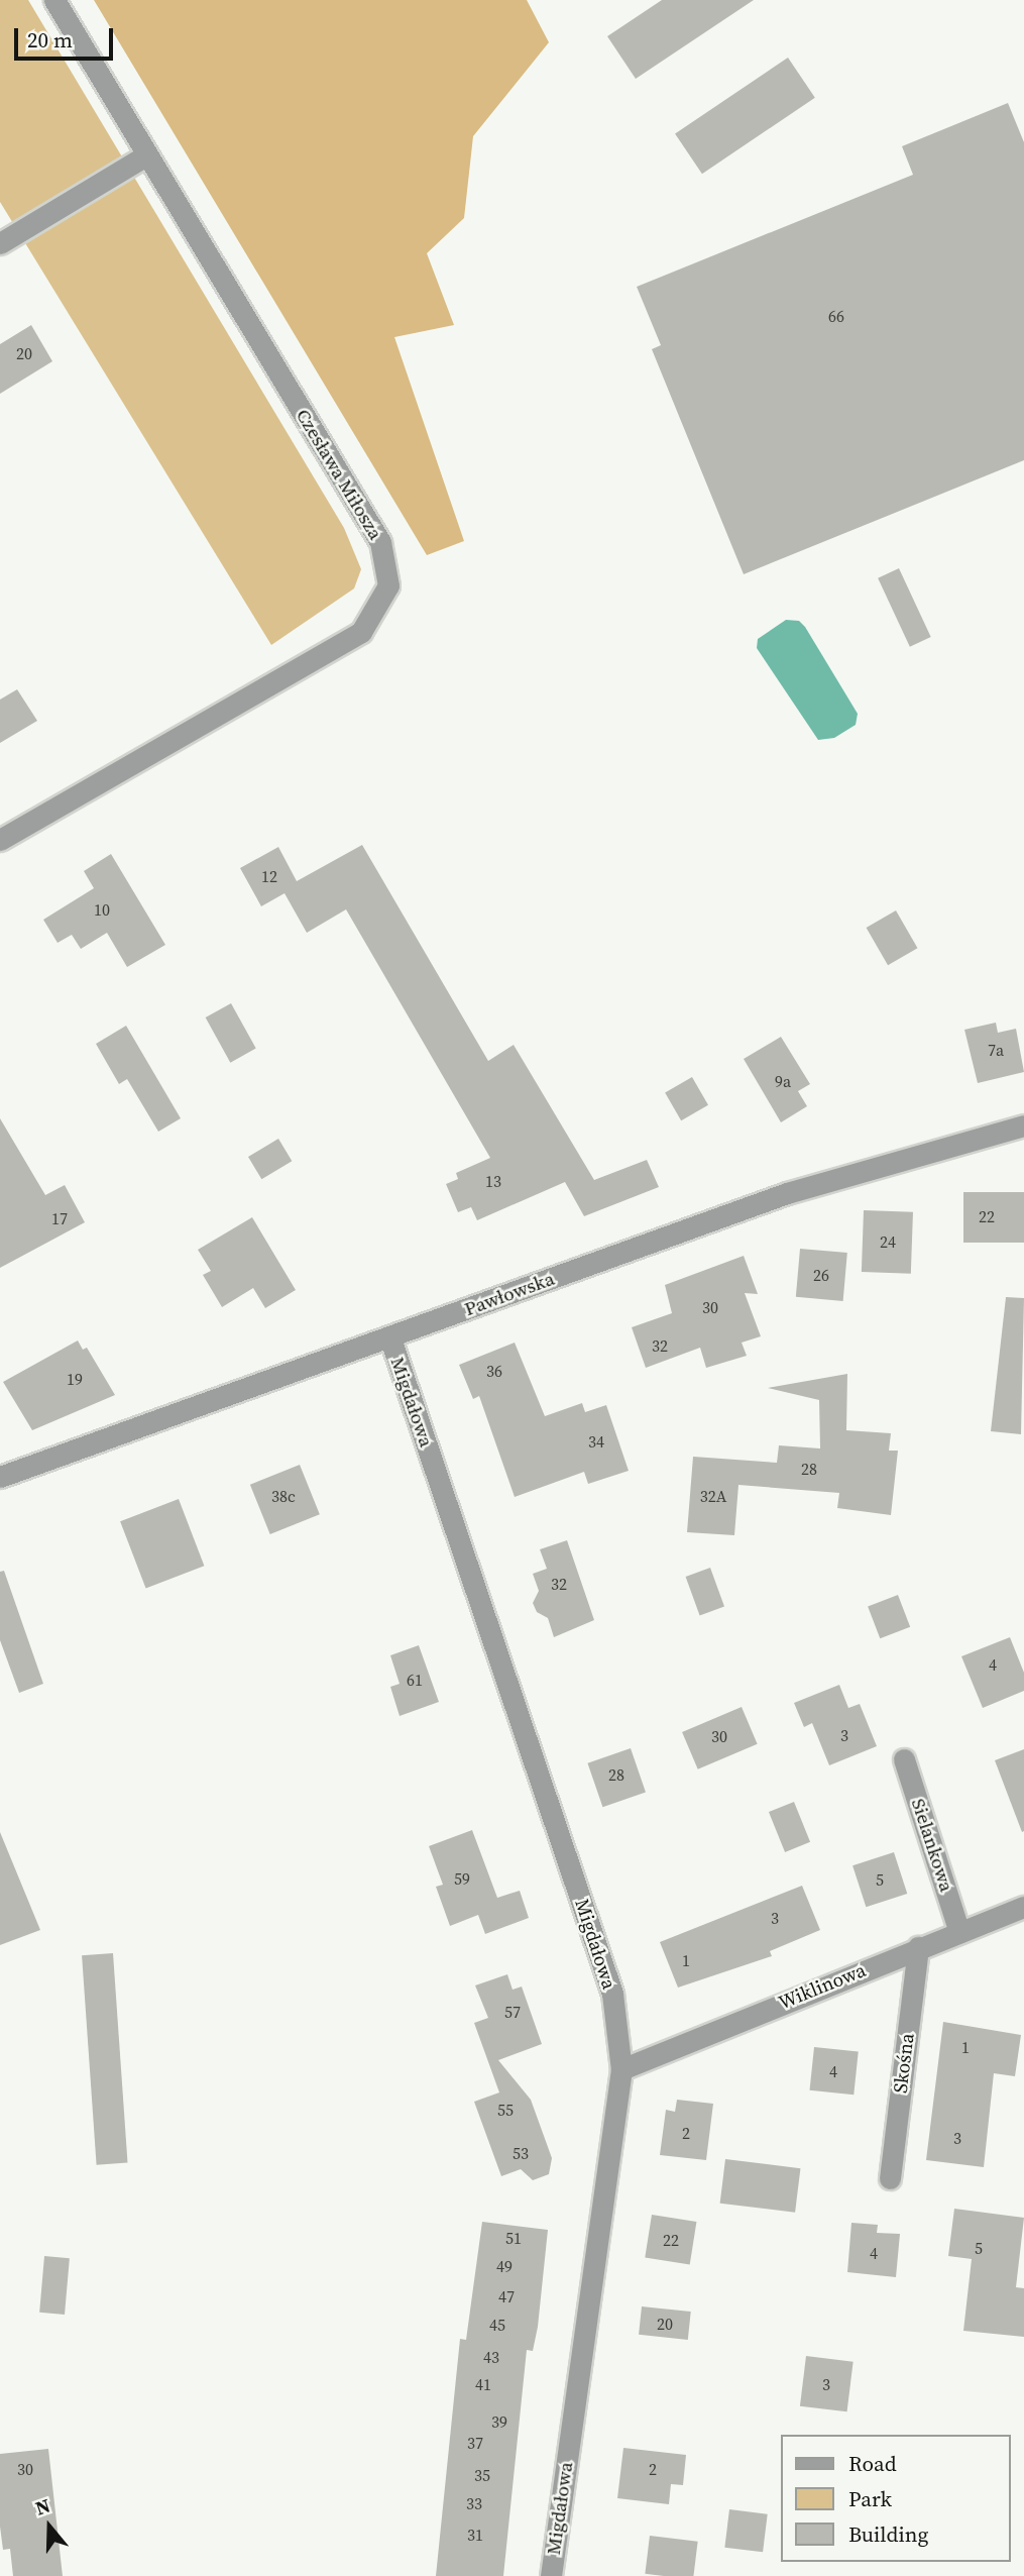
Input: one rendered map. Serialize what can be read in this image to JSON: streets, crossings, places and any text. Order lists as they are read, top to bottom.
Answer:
{
  "streets": {
    "street": [
      "Czesława Miłosza",
      "Pawłowska",
      "Migdałowa",
      "Sielankowa",
      "Wiklinowa",
      "Skośna"
    ]
  },
  "crossings": [
    ["Pawłowska", "Migdałowa"],
    ["Migdałowa", "Wiklinowa"],
    ["Sielankowa", "Wiklinowa"],
    ["Wiklinowa", "Skośna"]
  ],
  "house_numbers": [
    "66",
    "20",
    "12",
    "10",
    "7a",
    "9a",
    "13",
    "22",
    "17",
    "24",
    "26",
    "30",
    "32",
    "36",
    "19",
    "34",
    "28",
    "38c",
    "32A",
    "32",
    "4",
    "61",
    "3",
    "30",
    "28",
    "59",
    "5",
    "3",
    "1",
    "57",
    "1",
    "4",
    "55",
    "2",
    "3",
    "53",
    "51",
    "22",
    "5",
    "4",
    "49",
    "47",
    "20",
    "45",
    "43",
    "41",
    "3",
    "39",
    "37",
    "30",
    "2",
    "35",
    "33",
    "31"
  ],
  "legend": ["Road", "Park", "Building"],
  "scale_bar": "20 m",
  "north": "top"
}
